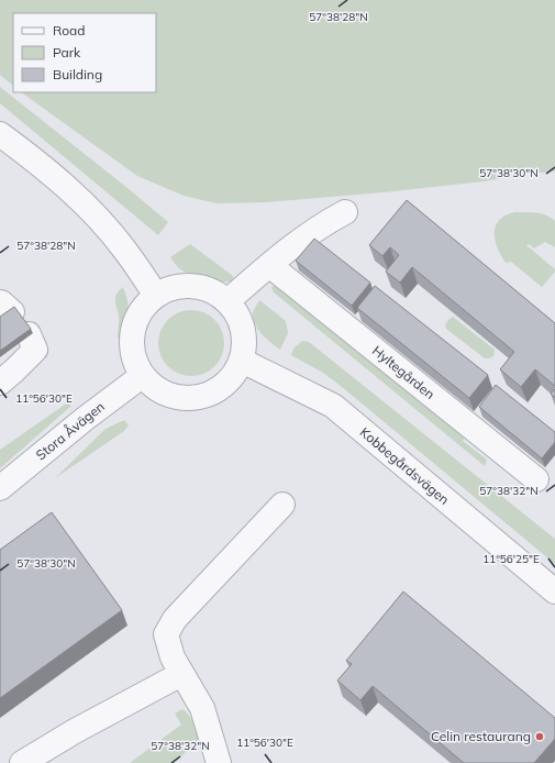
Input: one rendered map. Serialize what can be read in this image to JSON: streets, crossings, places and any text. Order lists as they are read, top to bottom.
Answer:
{
  "streets": {
    "street": ["Hyltegården", "Stora Åvägen", "Kobbegårdsvägen"]
  },
  "crossings": [
    ["Stora Åvägen", "Kobbegårdsvägen"]
  ],
  "places": ["Celin restaurang"],
  "legend": ["Road", "Park", "Building"],
  "coordinates": [
    "57°38'28\"N",
    "57°38'30\"N",
    "11°56'30\"E",
    "57°38'32\"N",
    "11°56'25\"E"
  ]
}
